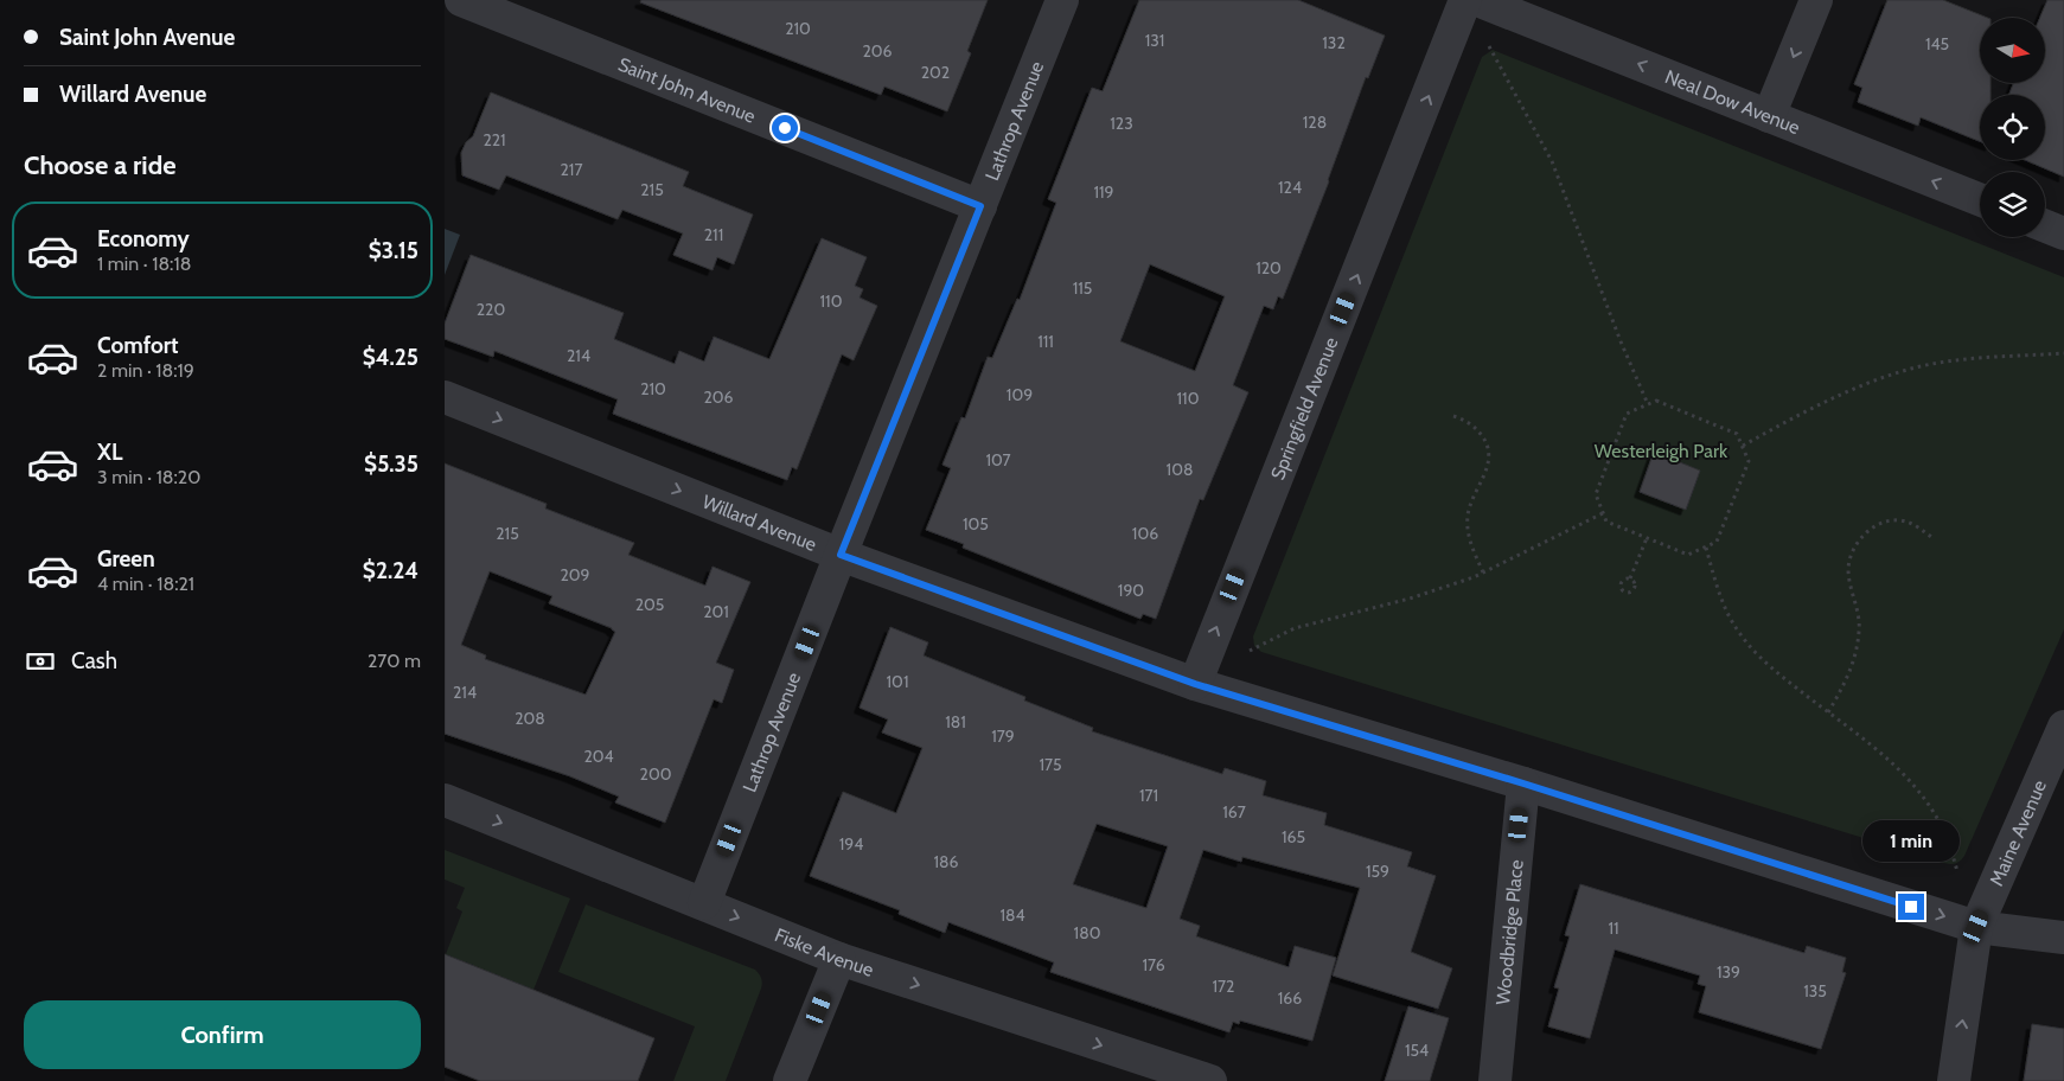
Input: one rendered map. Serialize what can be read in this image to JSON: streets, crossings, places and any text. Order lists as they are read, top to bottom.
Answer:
{
  "streets": {
    "street": [
      "Saint John Avenue",
      "Neal Dow Avenue",
      "Lathrop Avenue",
      "Springfield Avenue",
      "Willard Avenue",
      "Maine Avenue",
      "Woodbridge Place",
      "Fiske Avenue"
    ]
  },
  "crossings": [
    ["Saint John Avenue", "Lathrop Avenue"],
    ["Lathrop Avenue", "Willard Avenue"],
    ["Lathrop Avenue", "Fiske Avenue"],
    ["Springfield Avenue", "Willard Avenue"],
    ["Willard Avenue", "Maine Avenue"],
    ["Willard Avenue", "Woodbridge Place"]
  ],
  "one_way": [
    "Neal Dow Avenue",
    "Springfield Avenue",
    "Willard Avenue",
    "Maine Avenue",
    "Fiske Avenue"
  ],
  "parks": ["Westerleigh Park"],
  "house_numbers": [
    "210",
    "131",
    "132",
    "145",
    "206",
    "202",
    "128",
    "123",
    "221",
    "217",
    "124",
    "215",
    "119",
    "211",
    "120",
    "115",
    "110",
    "220",
    "111",
    "214",
    "210",
    "109",
    "206",
    "110",
    "107",
    "108",
    "105",
    "215",
    "106",
    "209",
    "190",
    "205",
    "201",
    "101",
    "214",
    "208",
    "181",
    "179",
    "204",
    "175",
    "200",
    "171",
    "167",
    "165",
    "194",
    "186",
    "159",
    "184",
    "11",
    "180",
    "176",
    "139",
    "172",
    "135",
    "166",
    "154"
  ],
  "north": "right",
  "page": {
    "banner": ["Saint John Avenue", "Willard Avenue"],
    "heading": "Choose a ride",
    "list": [
      {
        "name": "Economy",
        "note": "1 min · 18:18",
        "value": "$3.15"
      },
      {
        "name": "Comfort",
        "note": "2 min · 18:19",
        "value": "$4.25"
      },
      {
        "name": "XL",
        "note": "3 min · 18:20",
        "value": "$5.35"
      },
      {
        "name": "Green",
        "note": "4 min · 18:21",
        "value": "$2.24"
      }
    ],
    "pay": ["Cash", "270 m"],
    "bubble": "1 min",
    "buttons": "Confirm"
  }
}
